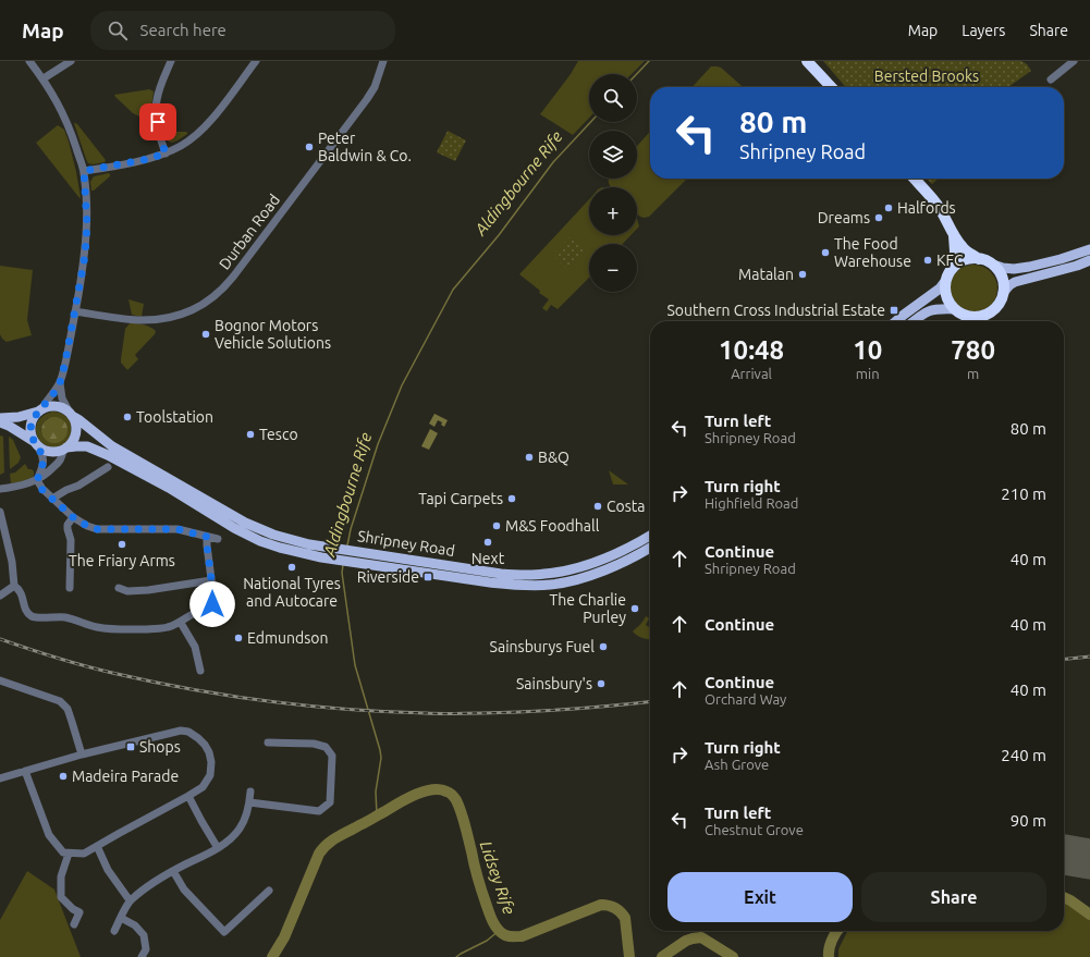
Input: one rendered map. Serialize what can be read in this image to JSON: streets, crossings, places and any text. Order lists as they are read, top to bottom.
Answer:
{
  "streets": {
    "main road": ["Shripney Road"],
    "street": ["Durban Road"]
  },
  "water": ["Aldingbourne Rife", "Lidsey Rife"],
  "parks": ["Bersted Brooks"],
  "places": {
    "other": [
      "Peter Baldwin & Co.",
      "Halfords",
      "Dreams",
      "The Food Warehouse",
      "KFC",
      "Matalan",
      "Bognor Motors Vehicle Solutions",
      "Toolstation",
      "Tesco",
      "B&Q",
      "Tapi Carpets",
      "Costa",
      "M&S Foodhall",
      "Next",
      "The Friary Arms",
      "National Tyres and Autocare",
      "The Charlie Purley",
      "Edmundson",
      "Sainsburys Fuel",
      "Sainsbury's",
      "Madeira Parade"
    ],
    "transit": ["Southern Cross Industrial Estate", "Riverside", "Shops"]
  },
  "page": {
    "header": "Map",
    "search": "Search here",
    "nav": ["Map", "Layers", "Share"],
    "map_buttons": ["+", "−"],
    "turn": ["80 m", "Shripney Road"],
    "eta": [
      "10:48",
      "Arrival",
      "10",
      "min",
      "780",
      "m"
    ],
    "list": [
      {
        "name": "Turn left",
        "note": "Shripney Road",
        "value": "80 m"
      },
      {
        "name": "Turn right",
        "note": "Highfield Road",
        "value": "210 m"
      },
      {
        "name": "Continue",
        "note": "Shripney Road",
        "value": "40 m"
      },
      {
        "name": "Continue",
        "value": "40 m"
      },
      {
        "name": "Continue",
        "note": "Orchard Way",
        "value": "40 m"
      },
      {
        "name": "Turn right",
        "note": "Ash Grove",
        "value": "240 m"
      },
      {
        "name": "Turn left",
        "note": "Chestnut Grove",
        "value": "90 m"
      }
    ],
    "buttons": ["Exit", "Share"]
  }
}
